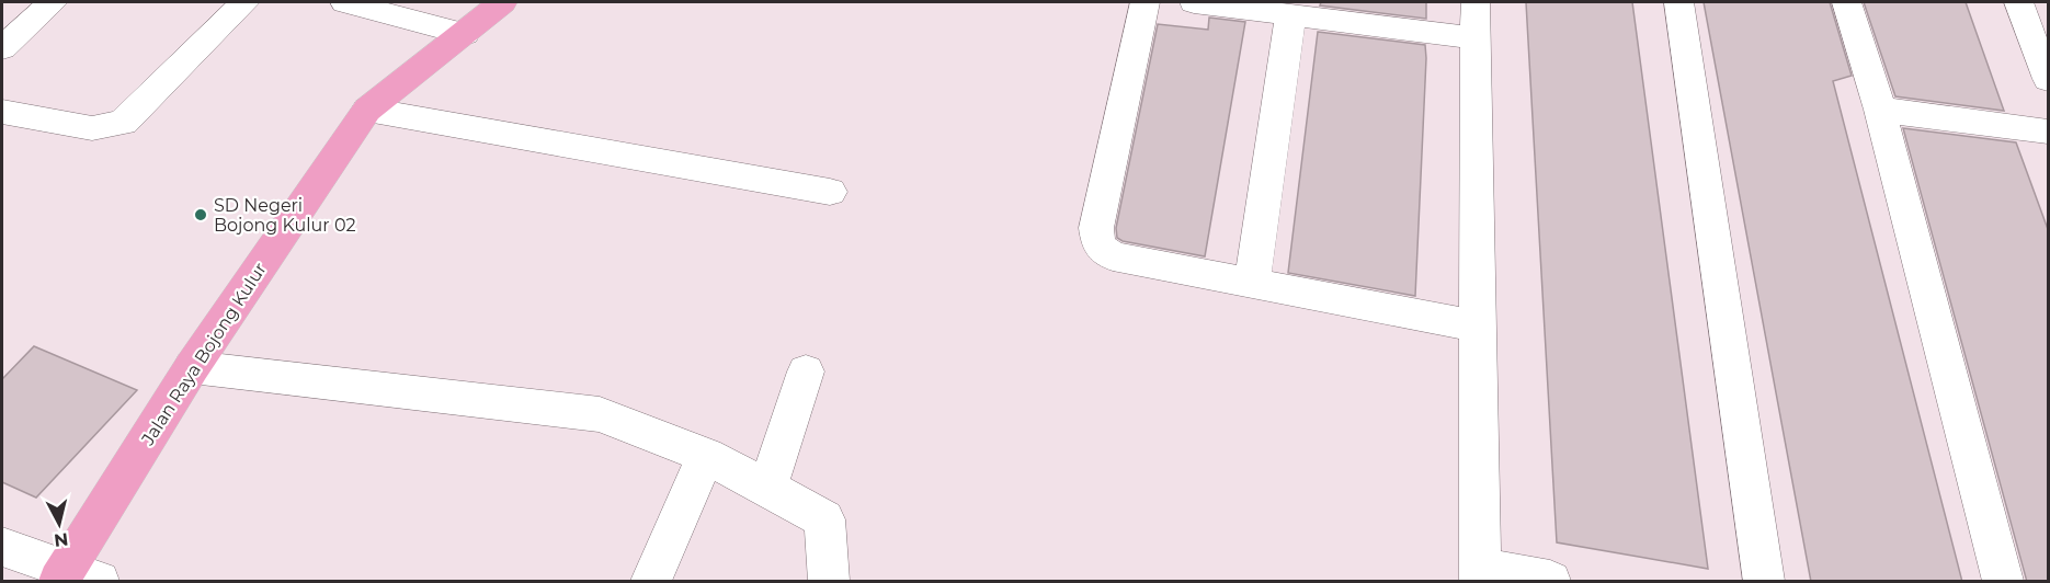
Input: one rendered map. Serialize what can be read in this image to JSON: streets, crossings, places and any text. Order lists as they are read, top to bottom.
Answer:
{
  "streets": {
    "main road": ["Jalan Raya Bojong Kulur"]
  },
  "places": ["SD Negeri Bojong Kulur 02"],
  "north": "bottom"
}
